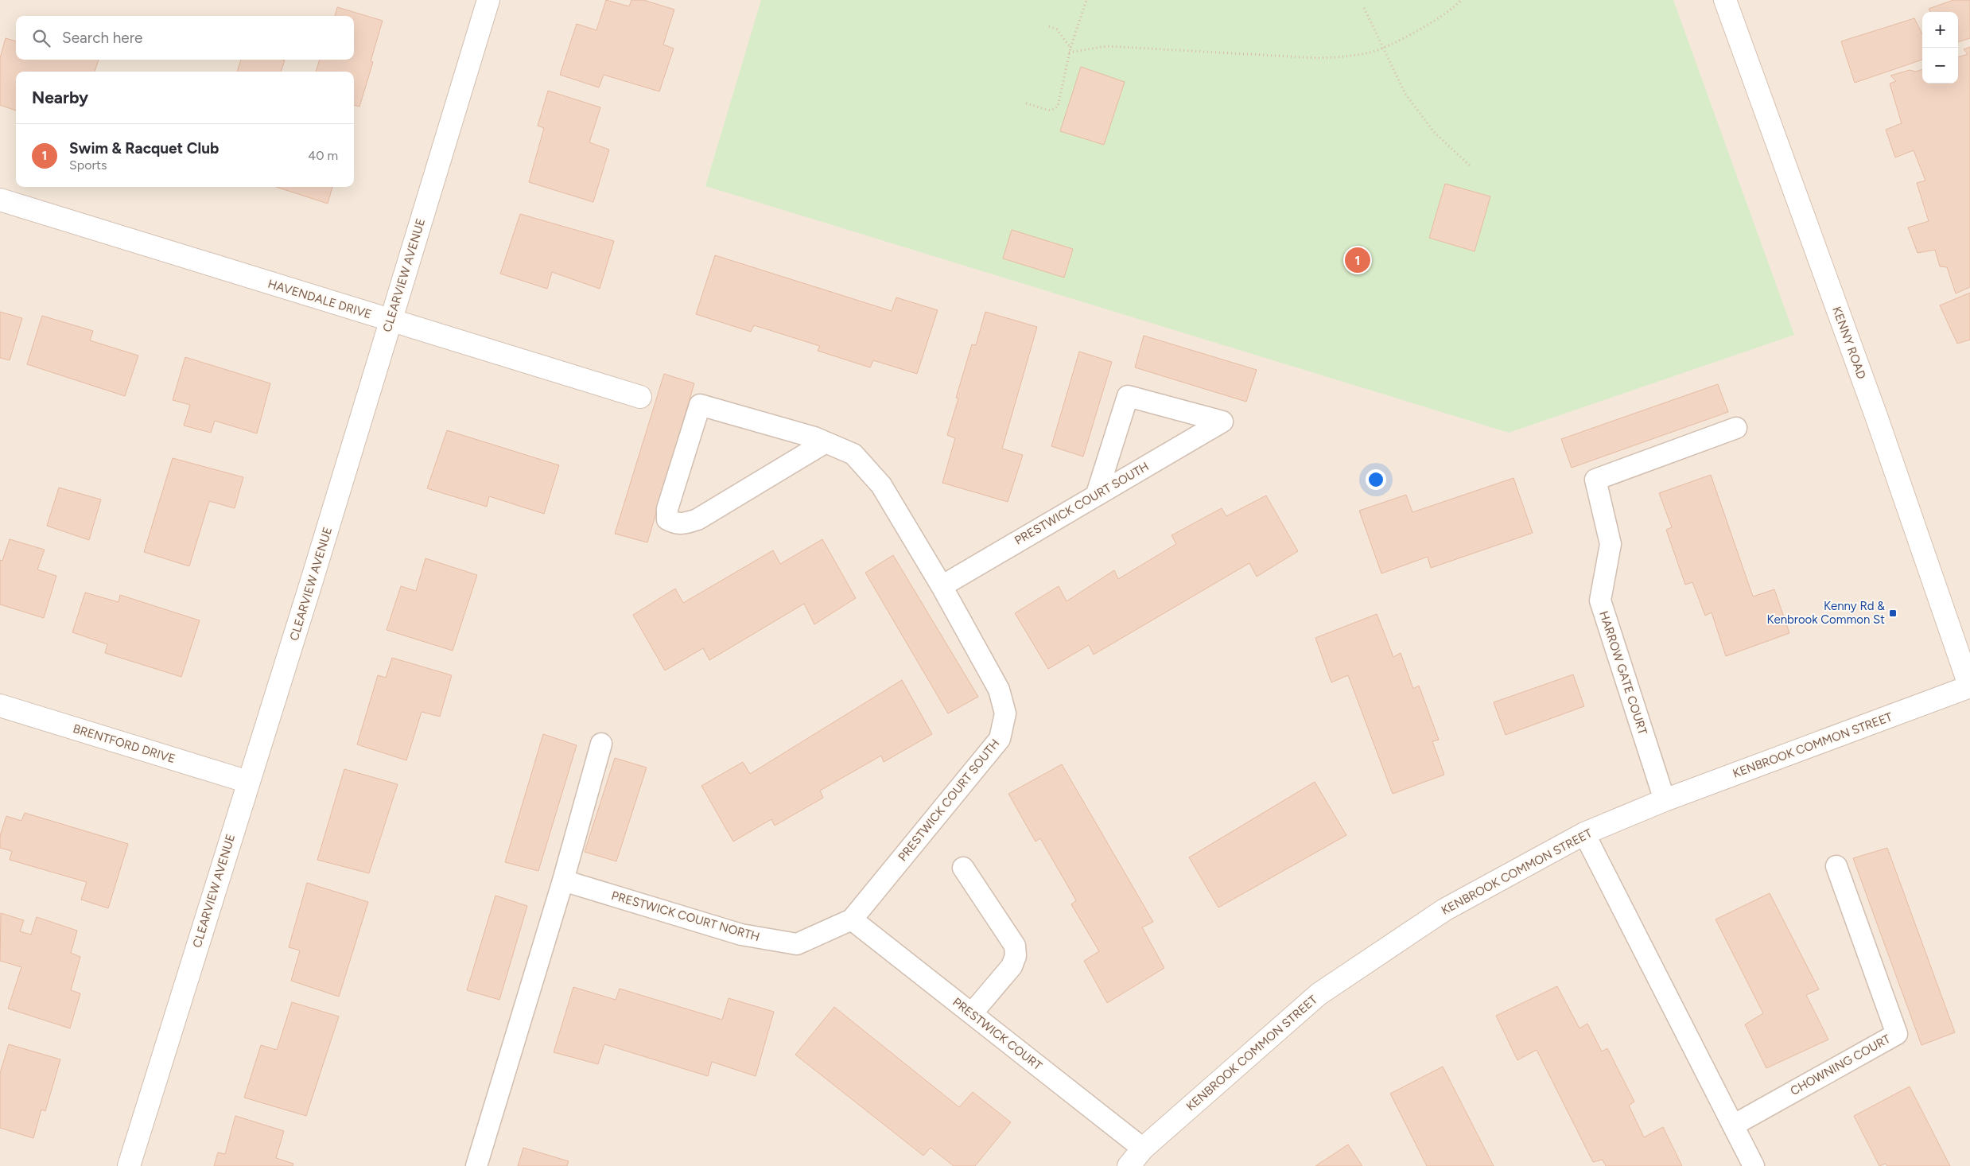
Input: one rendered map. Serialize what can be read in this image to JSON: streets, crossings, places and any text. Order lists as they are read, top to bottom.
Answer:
{
  "streets": {
    "street": [
      "CLEARVIEW AVENUE",
      "HAVENDALE DRIVE",
      "KENNY ROAD",
      "BRENTFORD DRIVE",
      "KENBROOK COMMON STREET"
    ],
    "lane": [
      "PRESTWICK COURT SOUTH",
      "HARROW GATE COURT",
      "PRESTWICK COURT NORTH",
      "PRESTWICK COURT",
      "CHOWNING COURT"
    ]
  },
  "crossings": [
    ["CLEARVIEW AVENUE", "HAVENDALE DRIVE"],
    ["CLEARVIEW AVENUE", "BRENTFORD DRIVE"],
    ["KENNY ROAD", "KENBROOK COMMON STREET"],
    ["PRESTWICK COURT SOUTH", "PRESTWICK COURT NORTH"],
    ["PRESTWICK COURT SOUTH", "PRESTWICK COURT"],
    ["HARROW GATE COURT", "KENBROOK COMMON STREET"],
    ["KENBROOK COMMON STREET", "PRESTWICK COURT"],
    ["PRESTWICK COURT NORTH", "PRESTWICK COURT"]
  ],
  "places": {
    "transit": ["Kenny Rd & Kenbrook Common St"]
  },
  "page": {
    "map_buttons": ["+", "−"],
    "search": "Search here",
    "heading": "Nearby",
    "list": [
      {
        "mark": "1",
        "name": "Swim & Racquet Club",
        "note": "Sports",
        "value": "40 m"
      }
    ],
    "pins": "1"
  }
}
